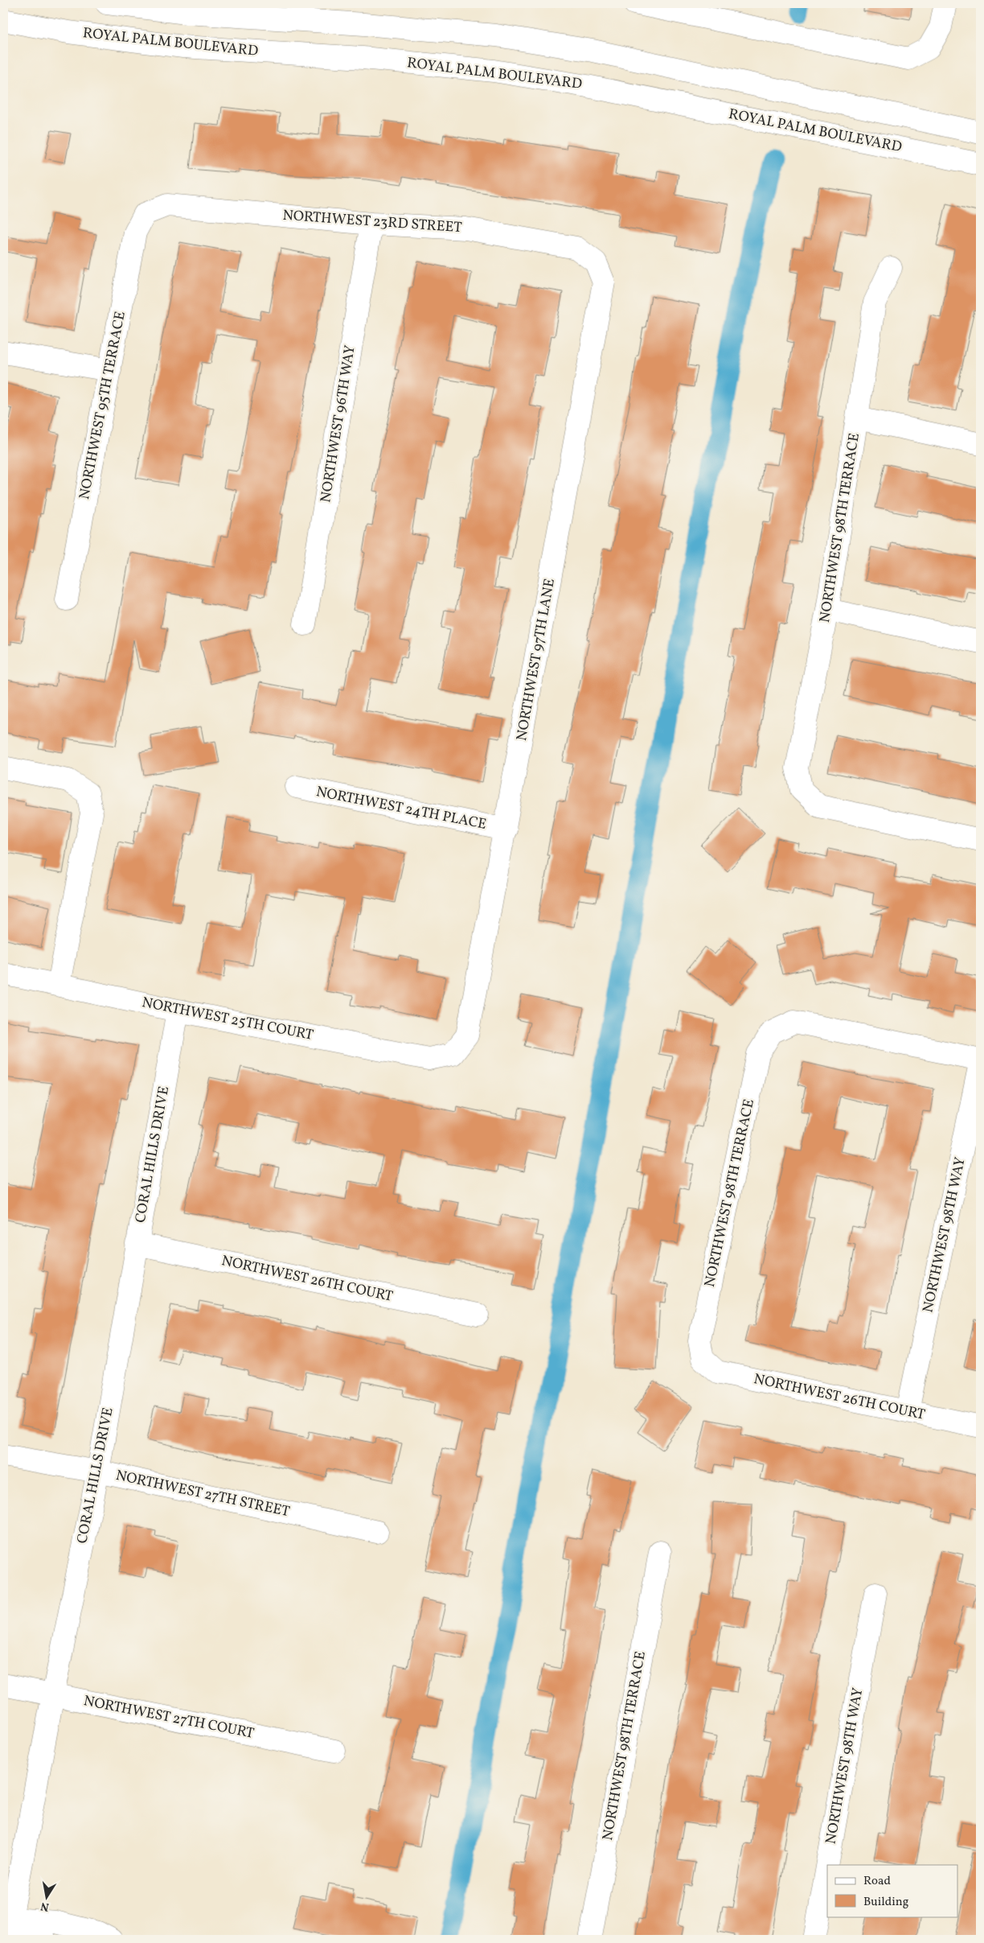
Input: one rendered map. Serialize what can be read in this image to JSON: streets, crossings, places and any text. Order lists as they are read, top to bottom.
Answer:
{
  "streets": {
    "street": [
      "ROYAL PALM BOULEVARD",
      "NORTHWEST 23RD STREET",
      "NORTHWEST 95TH TERRACE",
      "NORTHWEST 96TH WAY",
      "NORTHWEST 98TH TERRACE",
      "NORTHWEST 97TH LANE",
      "NORTHWEST 24TH PLACE",
      "NORTHWEST 25TH COURT",
      "CORAL HILLS DRIVE",
      "NORTHWEST 98TH WAY",
      "NORTHWEST 26TH COURT",
      "NORTHWEST 27TH STREET",
      "NORTHWEST 27TH COURT"
    ]
  },
  "crossings": [
    ["NORTHWEST 23RD STREET", "NORTHWEST 95TH TERRACE"],
    ["NORTHWEST 23RD STREET", "NORTHWEST 96TH WAY"],
    ["NORTHWEST 23RD STREET", "NORTHWEST 97TH LANE"],
    ["NORTHWEST 98TH TERRACE", "NORTHWEST 98TH WAY"],
    ["NORTHWEST 98TH TERRACE", "NORTHWEST 26TH COURT"],
    ["NORTHWEST 97TH LANE", "NORTHWEST 24TH PLACE"],
    ["NORTHWEST 97TH LANE", "NORTHWEST 25TH COURT"],
    ["NORTHWEST 25TH COURT", "CORAL HILLS DRIVE"],
    ["CORAL HILLS DRIVE", "NORTHWEST 26TH COURT"],
    ["CORAL HILLS DRIVE", "NORTHWEST 27TH STREET"],
    ["CORAL HILLS DRIVE", "NORTHWEST 27TH COURT"],
    ["NORTHWEST 98TH WAY", "NORTHWEST 26TH COURT"]
  ],
  "legend": ["Road", "Building"],
  "north": "bottom"
}
